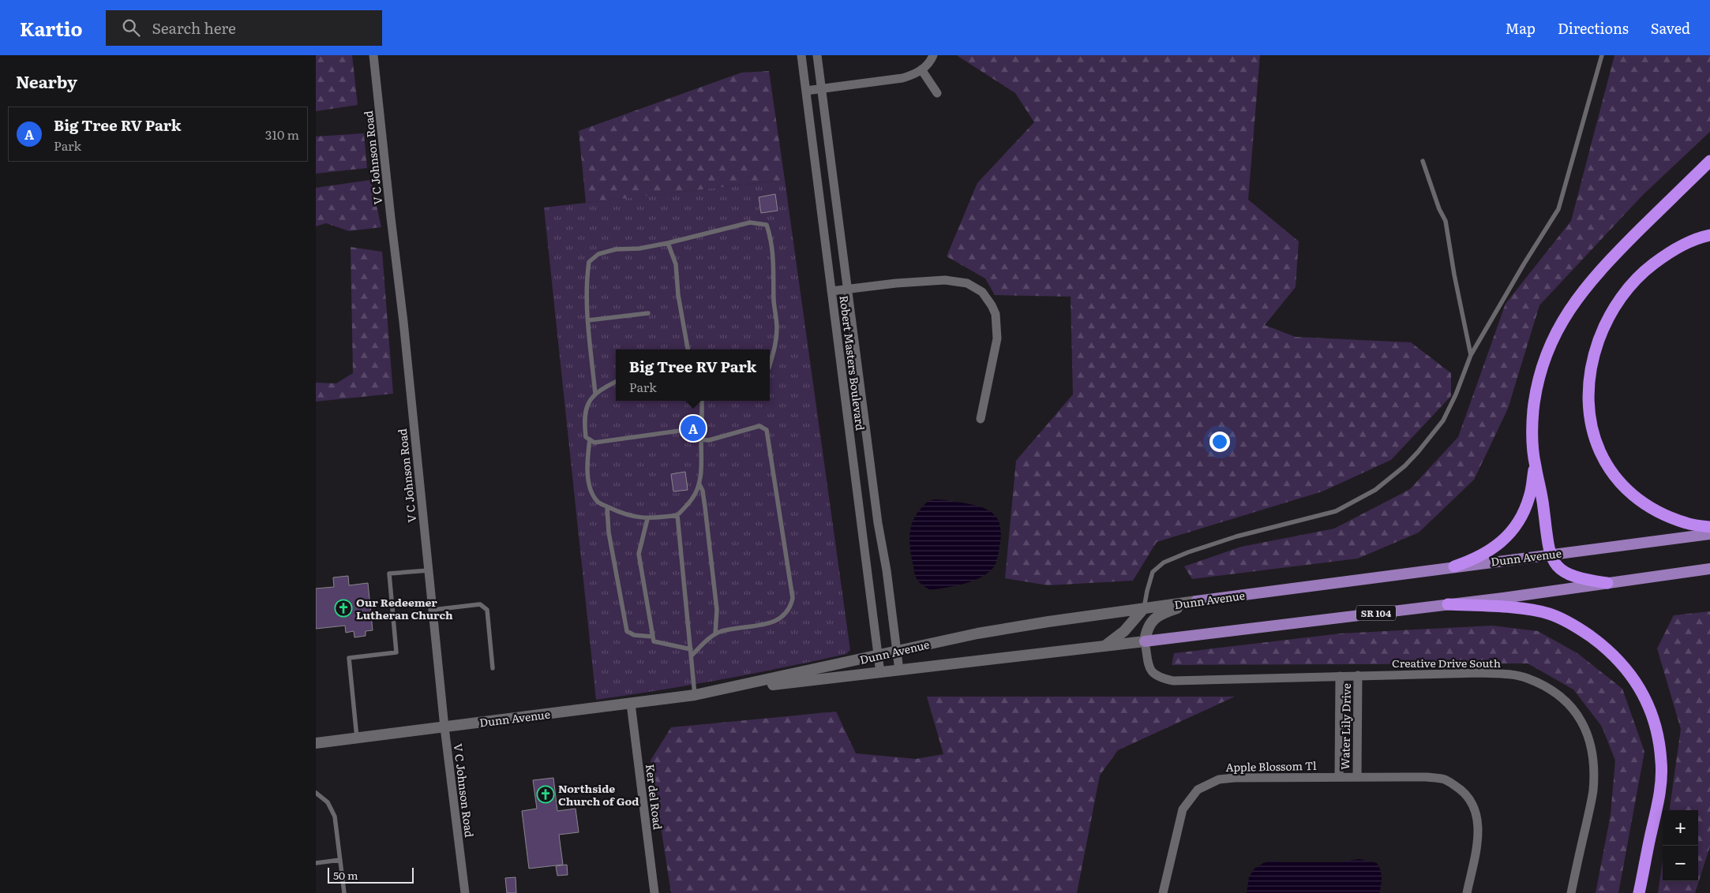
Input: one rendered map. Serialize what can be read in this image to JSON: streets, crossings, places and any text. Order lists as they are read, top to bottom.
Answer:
{
  "streets": {
    "main road": ["Dunn Avenue", "SR 104"],
    "street": [
      "V C Johnson Road",
      "Robert Masters Boulevard",
      "Creative Drive South",
      "Water Lily Drive",
      "Apple Blossom Tl",
      "Ker del Road"
    ]
  },
  "crossings": [
    ["V C Johnson Road", "Dunn Avenue"],
    ["Robert Masters Boulevard", "Dunn Avenue"],
    ["Dunn Avenue", "Creative Drive South"],
    ["Dunn Avenue", "Ker del Road"],
    ["Creative Drive South", "Water Lily Drive"],
    ["Water Lily Drive", "Apple Blossom Tl"]
  ],
  "places": {
    "church": ["Our Redeemer Lutheran Church", "Northside Church of God"]
  },
  "scale_bar": "50 m",
  "page": {
    "header": "Kartio",
    "search": "Search here",
    "nav": ["Map", "Directions", "Saved"],
    "heading": "Nearby",
    "list": [
      {
        "mark": "A",
        "name": "Big Tree RV Park",
        "note": "Park",
        "value": "310 m"
      }
    ],
    "popup": ["Big Tree RV Park", "Park"],
    "pins": "A",
    "map_buttons": ["+", "−"],
    "scale": "50 m"
  }
}
